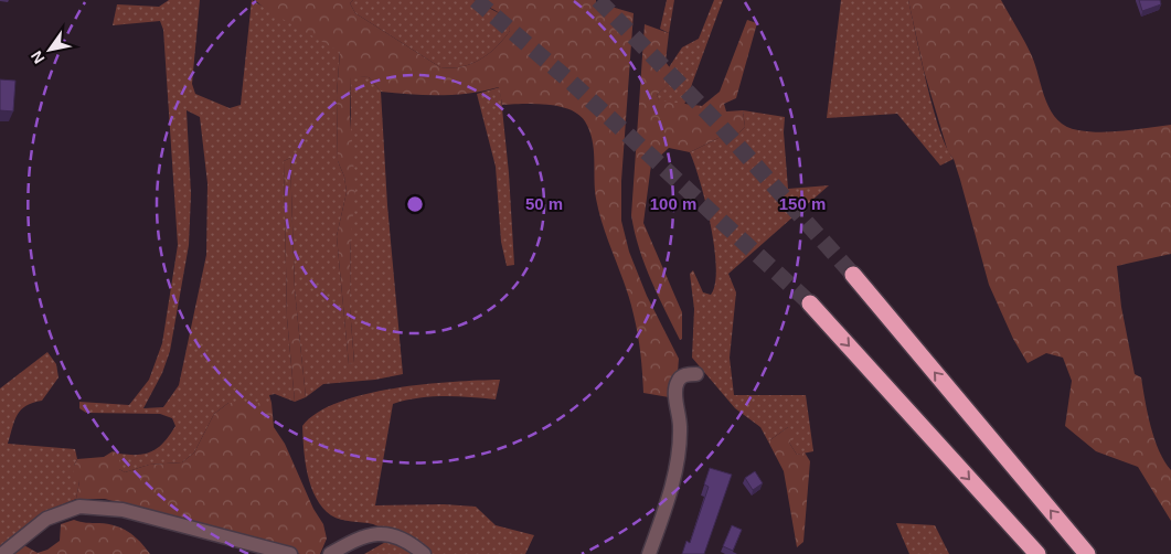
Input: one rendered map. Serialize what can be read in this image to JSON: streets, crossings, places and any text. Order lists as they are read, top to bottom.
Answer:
{
  "north": "bottom left",
  "rings": ["50 m", "100 m", "150 m"]
}
